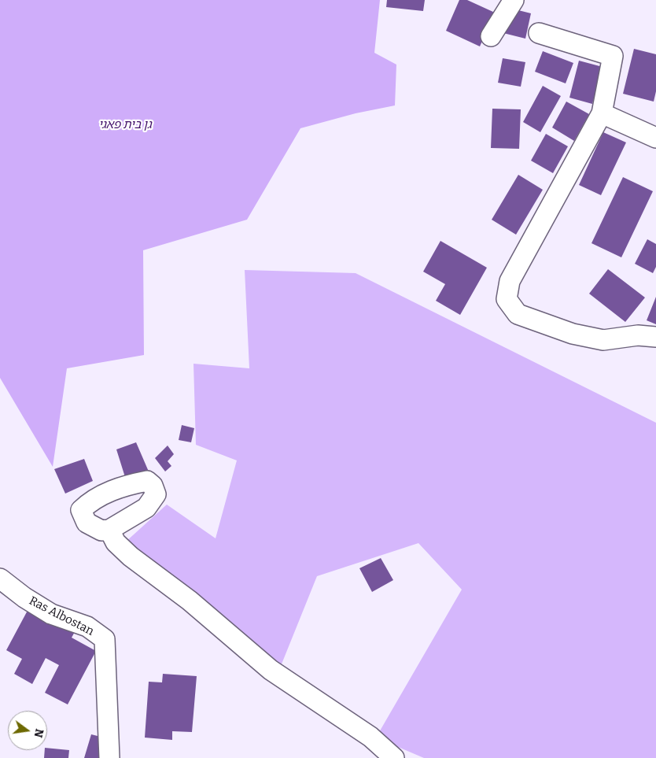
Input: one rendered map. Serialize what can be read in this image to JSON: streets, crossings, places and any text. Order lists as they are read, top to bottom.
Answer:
{
  "streets": {
    "street": ["Ras Albostan"]
  },
  "parks": ["גן בית פאגי"],
  "north": "right"
}
